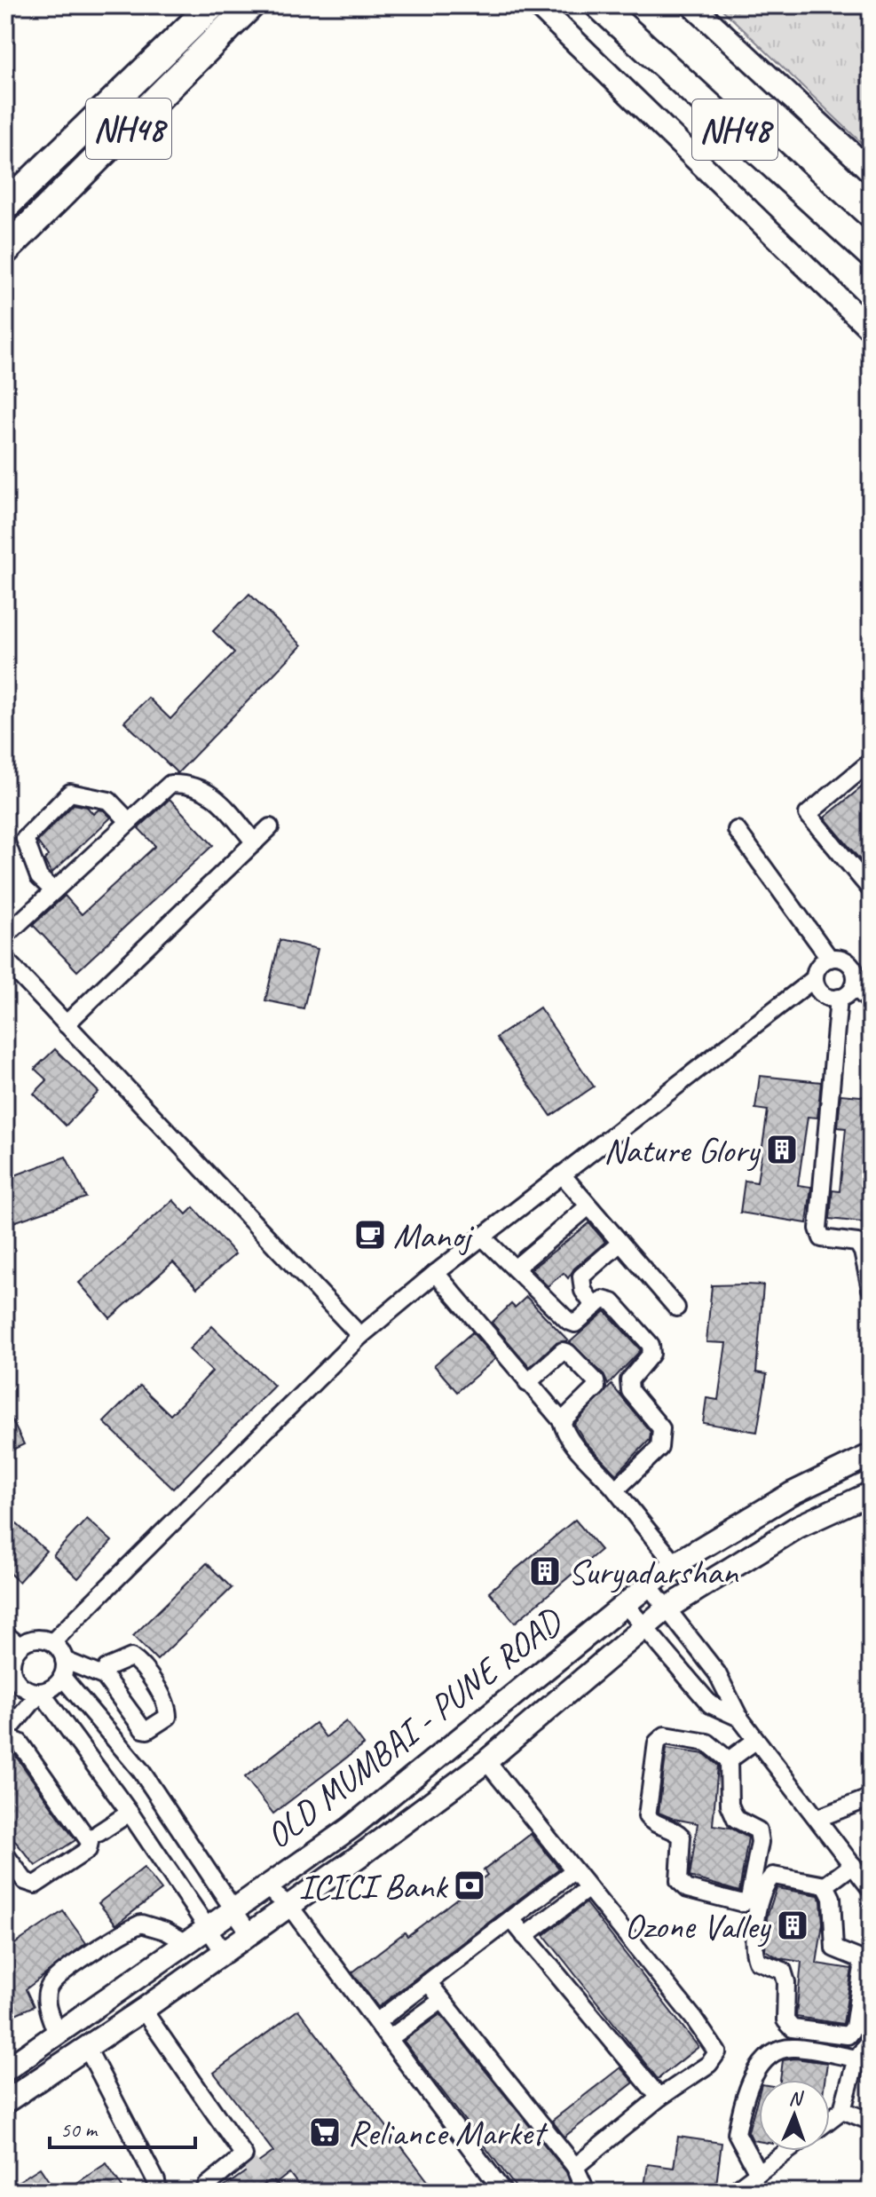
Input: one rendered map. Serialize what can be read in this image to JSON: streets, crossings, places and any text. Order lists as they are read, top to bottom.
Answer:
{
  "streets": {
    "highway": ["NH48"],
    "main road": ["OLD MUMBAI - PUNE ROAD"]
  },
  "places": {
    "building": ["Nature Glory", "Suryadarshan", "Ozone Valley"],
    "cafe": ["Manoj"],
    "bank": ["ICICI Bank"],
    "supermarket": ["Reliance Market"]
  },
  "scale_bar": "50 m",
  "north": "top"
}
